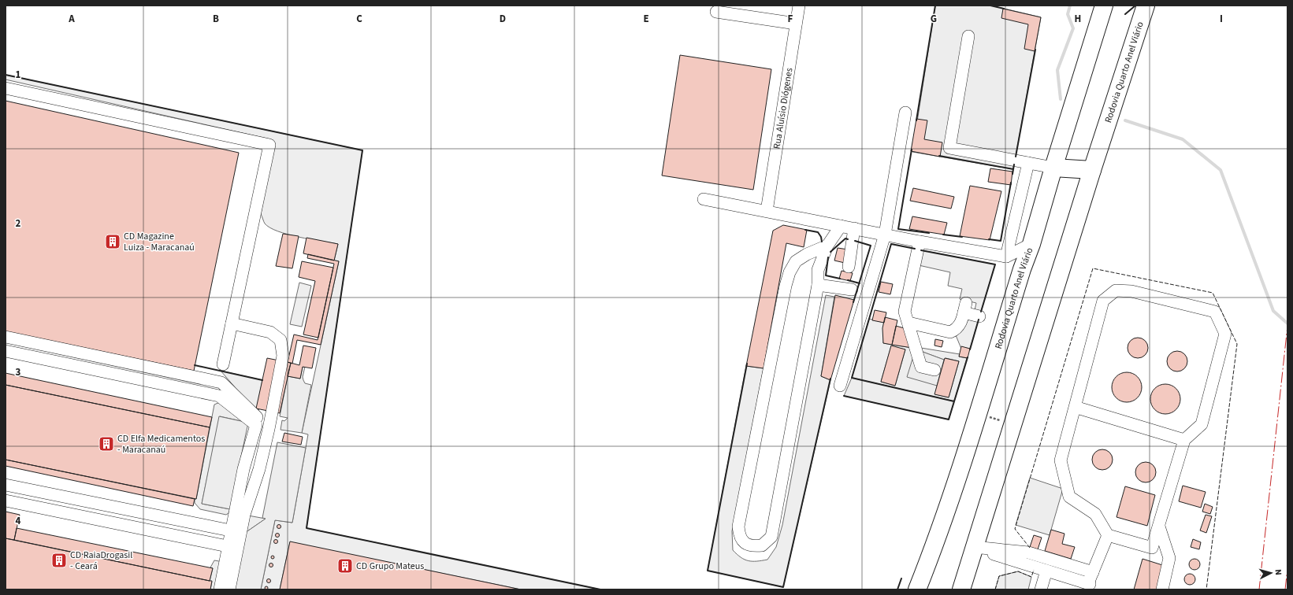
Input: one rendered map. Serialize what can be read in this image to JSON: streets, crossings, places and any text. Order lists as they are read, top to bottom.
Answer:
{
  "streets": {
    "highway": ["Rodovia Quarto Anel Viário"],
    "street": ["Rua Aluísio Diógenes"]
  },
  "places": {
    "building": [
      "CD Magazine Luiza - Maracanaú",
      "CD Elfa Medicamentos - Maracanaú",
      "CD RaiaDrogasil - Ceará",
      "CD Grupo Mateus"
    ]
  },
  "north": "right",
  "grid": {
    "columns": [
      "A",
      "B",
      "C",
      "D",
      "E",
      "F",
      "G",
      "H",
      "I"
    ],
    "rows": [
      "1",
      "2",
      "3",
      "4"
    ]
  }
}
